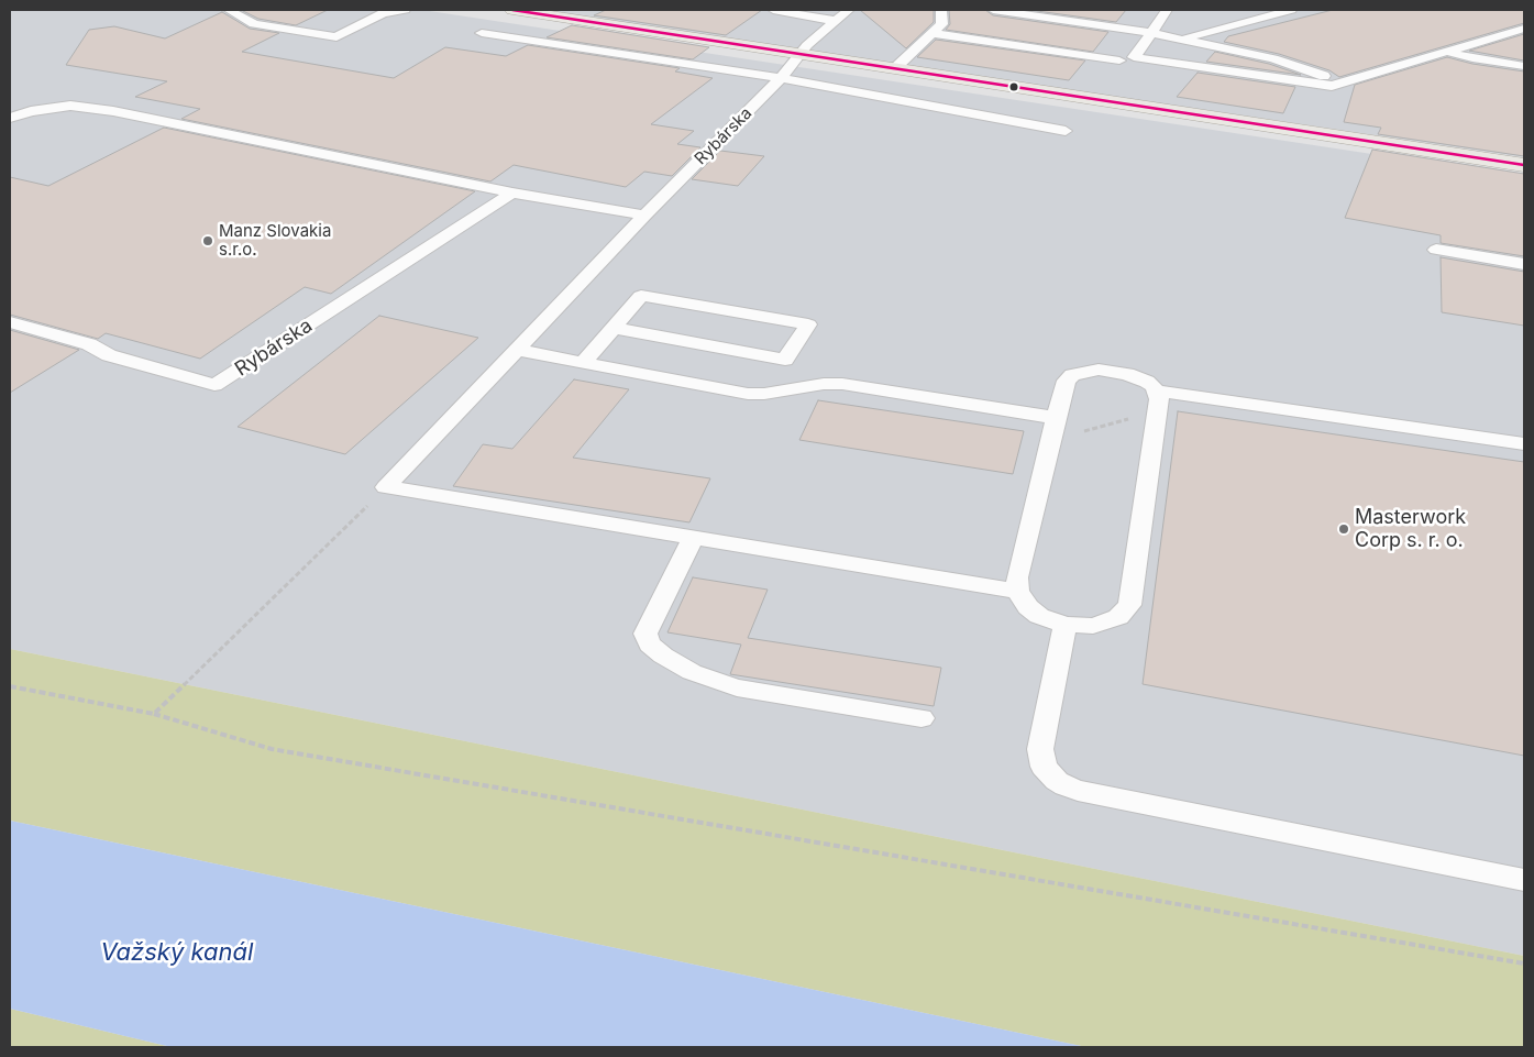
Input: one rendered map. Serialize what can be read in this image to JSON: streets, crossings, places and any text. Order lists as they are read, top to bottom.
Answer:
{
  "streets": {
    "lane": ["Rybárska"]
  },
  "water": ["Važský kanál"],
  "places": ["Manz Slovakia s.r.o.", "Masterwork Corp s. r. o."]
}
